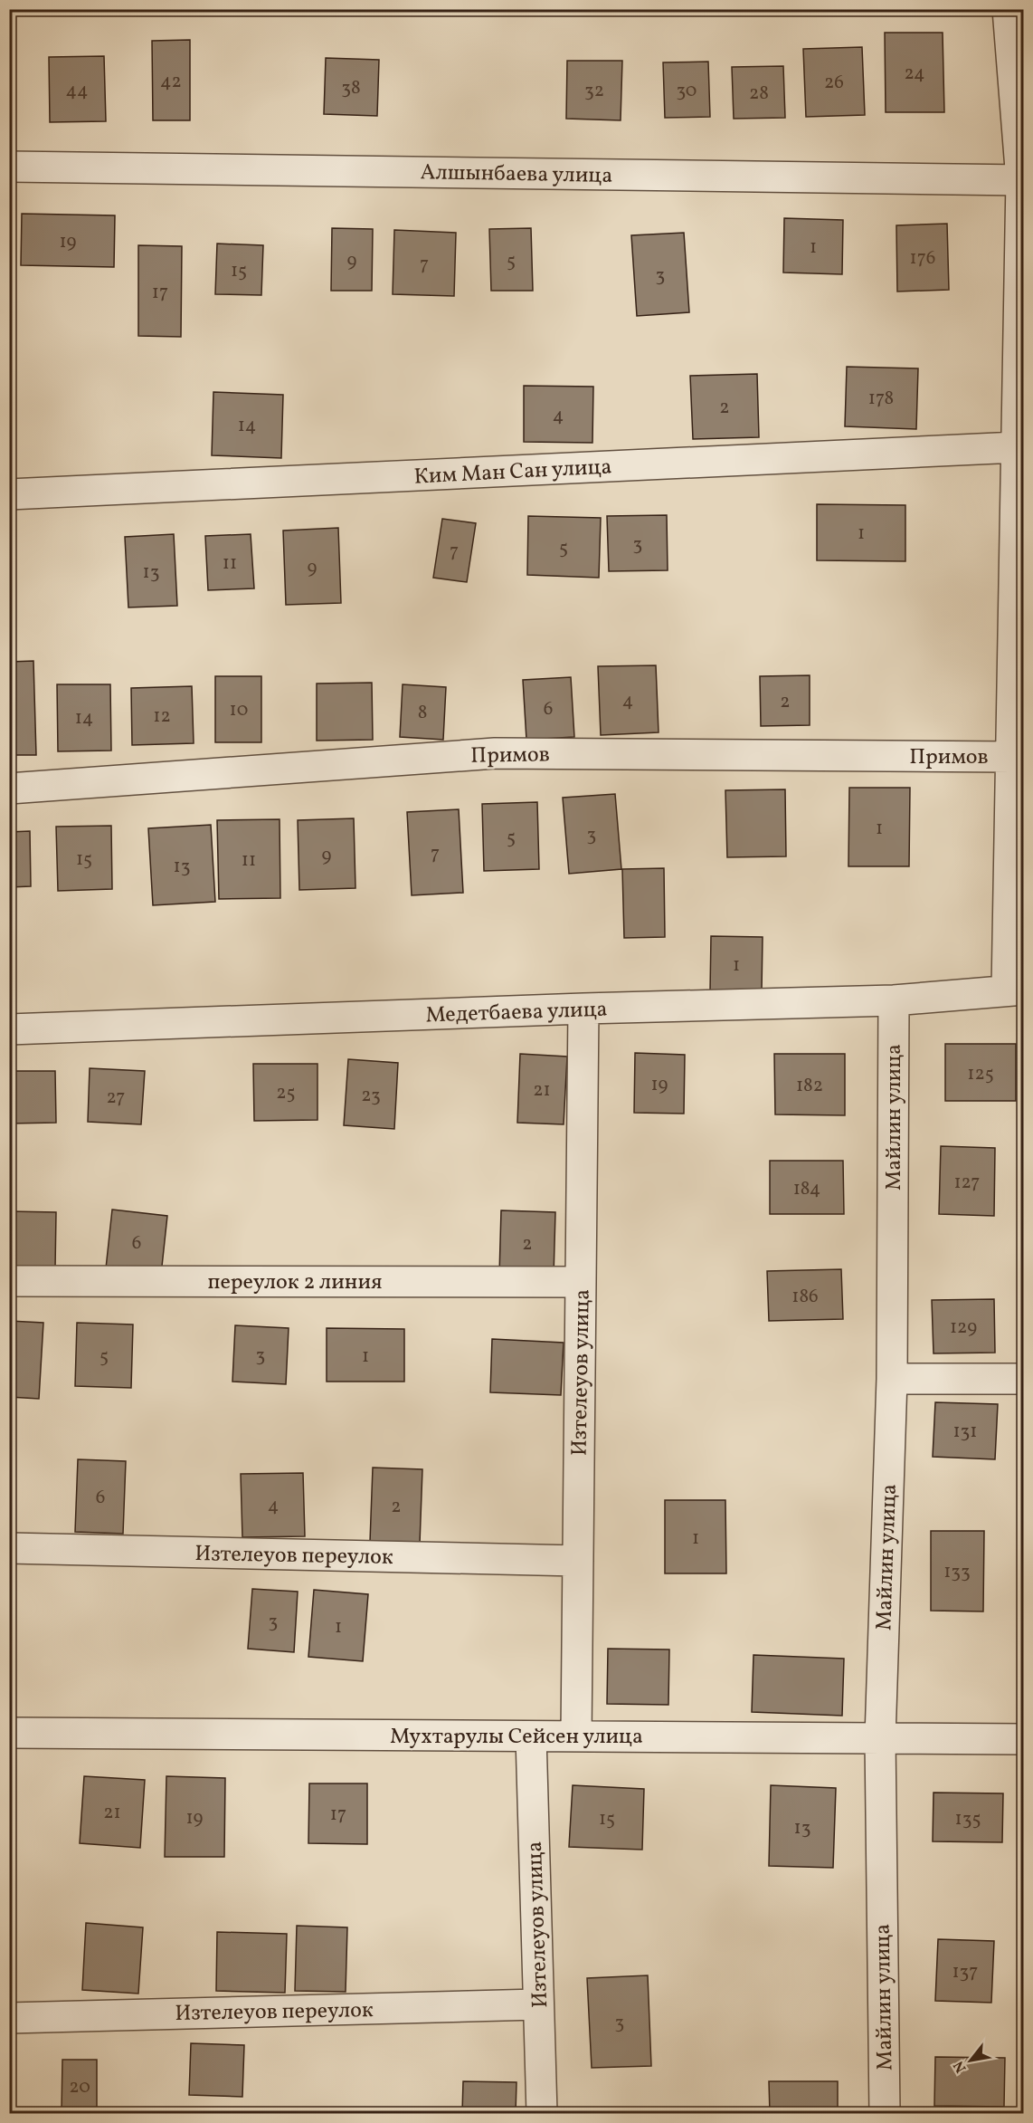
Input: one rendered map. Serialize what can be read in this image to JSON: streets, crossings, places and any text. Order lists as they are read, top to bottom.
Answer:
{
  "streets": {
    "street": [
      "Алшынбаева улица",
      "Ким Ман Сан улица",
      "Примов",
      "Медетбаева улица",
      "Майлин улица",
      "переулок 2 линия",
      "Изтелеуов улица",
      "Изтелеуов переулок",
      "Мухтарулы Сейсен улица"
    ]
  },
  "crossings": [
    ["Медетбаева улица", "Майлин улица"],
    ["Медетбаева улица", "Изтелеуов улица"],
    ["Майлин улица", "Мухтарулы Сейсен улица"],
    ["переулок 2 линия", "Изтелеуов улица"],
    ["Изтелеуов улица", "Изтелеуов переулок"],
    ["Изтелеуов улица", "Мухтарулы Сейсен улица"]
  ],
  "house_numbers": [
    "24",
    "42",
    "26",
    "38",
    "44",
    "32",
    "30",
    "28",
    "19",
    "1",
    "176",
    "9",
    "5",
    "7",
    "15",
    "3",
    "17",
    "178",
    "2",
    "4",
    "14",
    "1",
    "3",
    "5",
    "7",
    "11",
    "9",
    "13",
    "4",
    "2",
    "6",
    "10",
    "8",
    "12",
    "14",
    "1",
    "3",
    "5",
    "7",
    "9",
    "15",
    "11",
    "13",
    "1",
    "125",
    "19",
    "182",
    "21",
    "25",
    "23",
    "27",
    "127",
    "184",
    "6",
    "2",
    "186",
    "129",
    "3",
    "5",
    "1",
    "131",
    "6",
    "4",
    "2",
    "1",
    "133",
    "3",
    "1",
    "21",
    "17",
    "19",
    "15",
    "135",
    "13",
    "137",
    "3",
    "20"
  ],
  "north": "bottom left"
}
